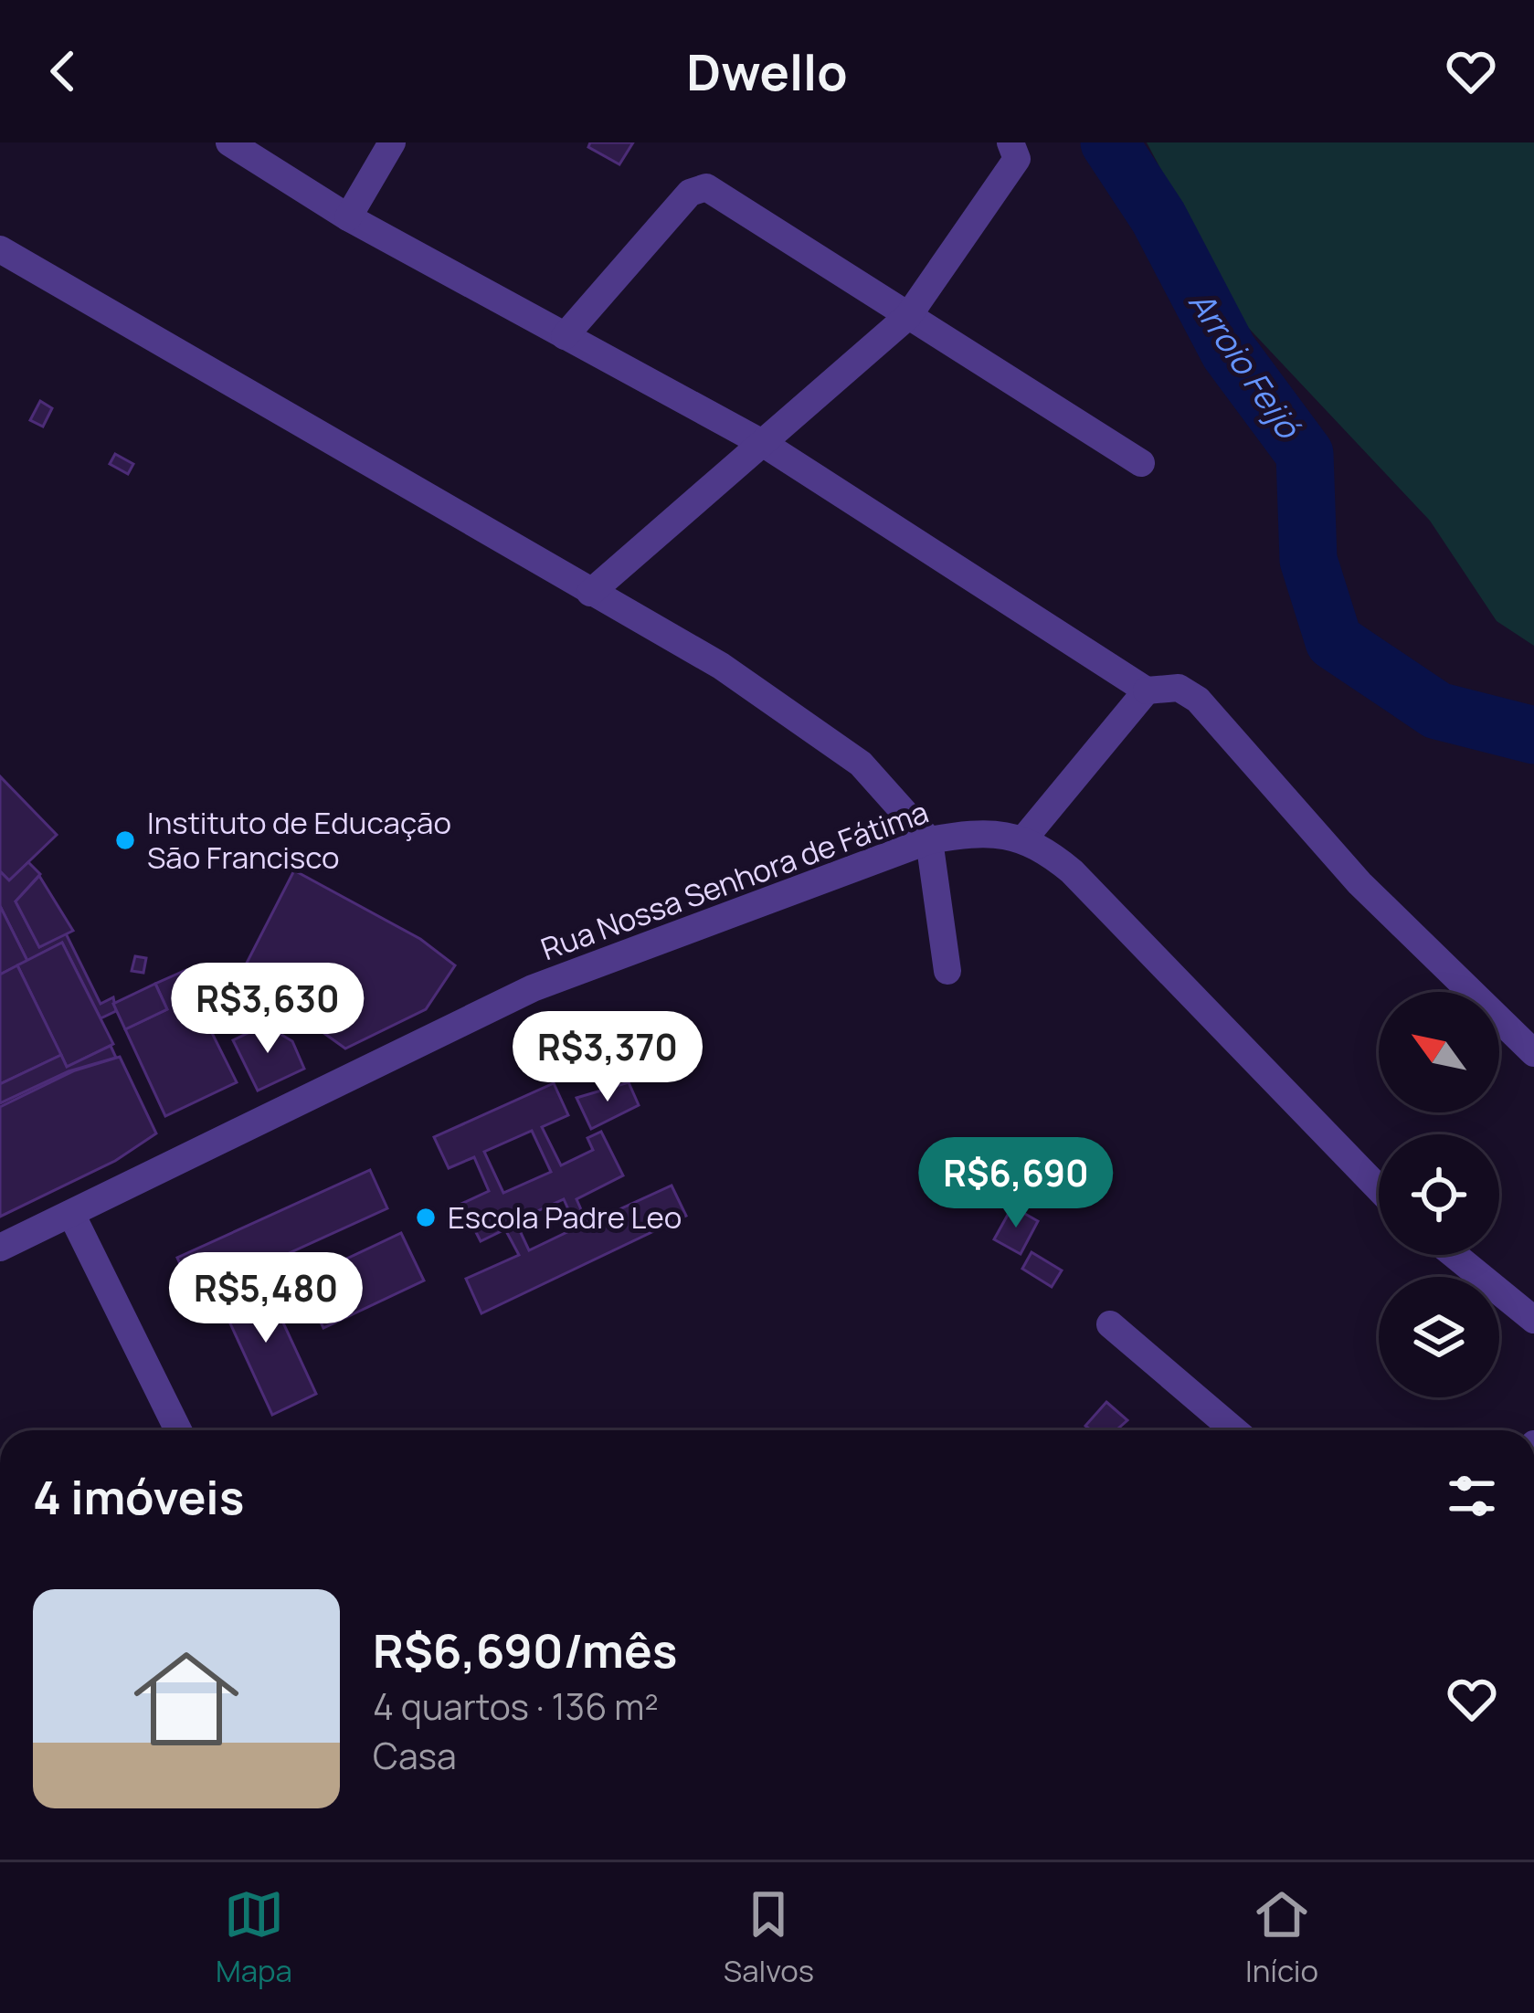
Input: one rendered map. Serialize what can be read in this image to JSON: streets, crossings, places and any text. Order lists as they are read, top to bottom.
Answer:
{
  "streets": {
    "street": ["Rua Nossa Senhora de Fátima"]
  },
  "water": ["Arroio Feijó"],
  "places": ["Instituto de Educação São Francisco", "Escola Padre Leo"],
  "north": "top left",
  "page": {
    "header": "Dwello",
    "price": [
      "R$3,630",
      "R$3,370",
      "R$6,690",
      "R$5,480"
    ],
    "heading": "4 imóveis",
    "list": [
      {
        "name": "R$6,690/mês",
        "note": "4 quartos · 136 m² · Casa"
      }
    ],
    "tabs": ["Mapa", "Salvos", "Início"]
  }
}
